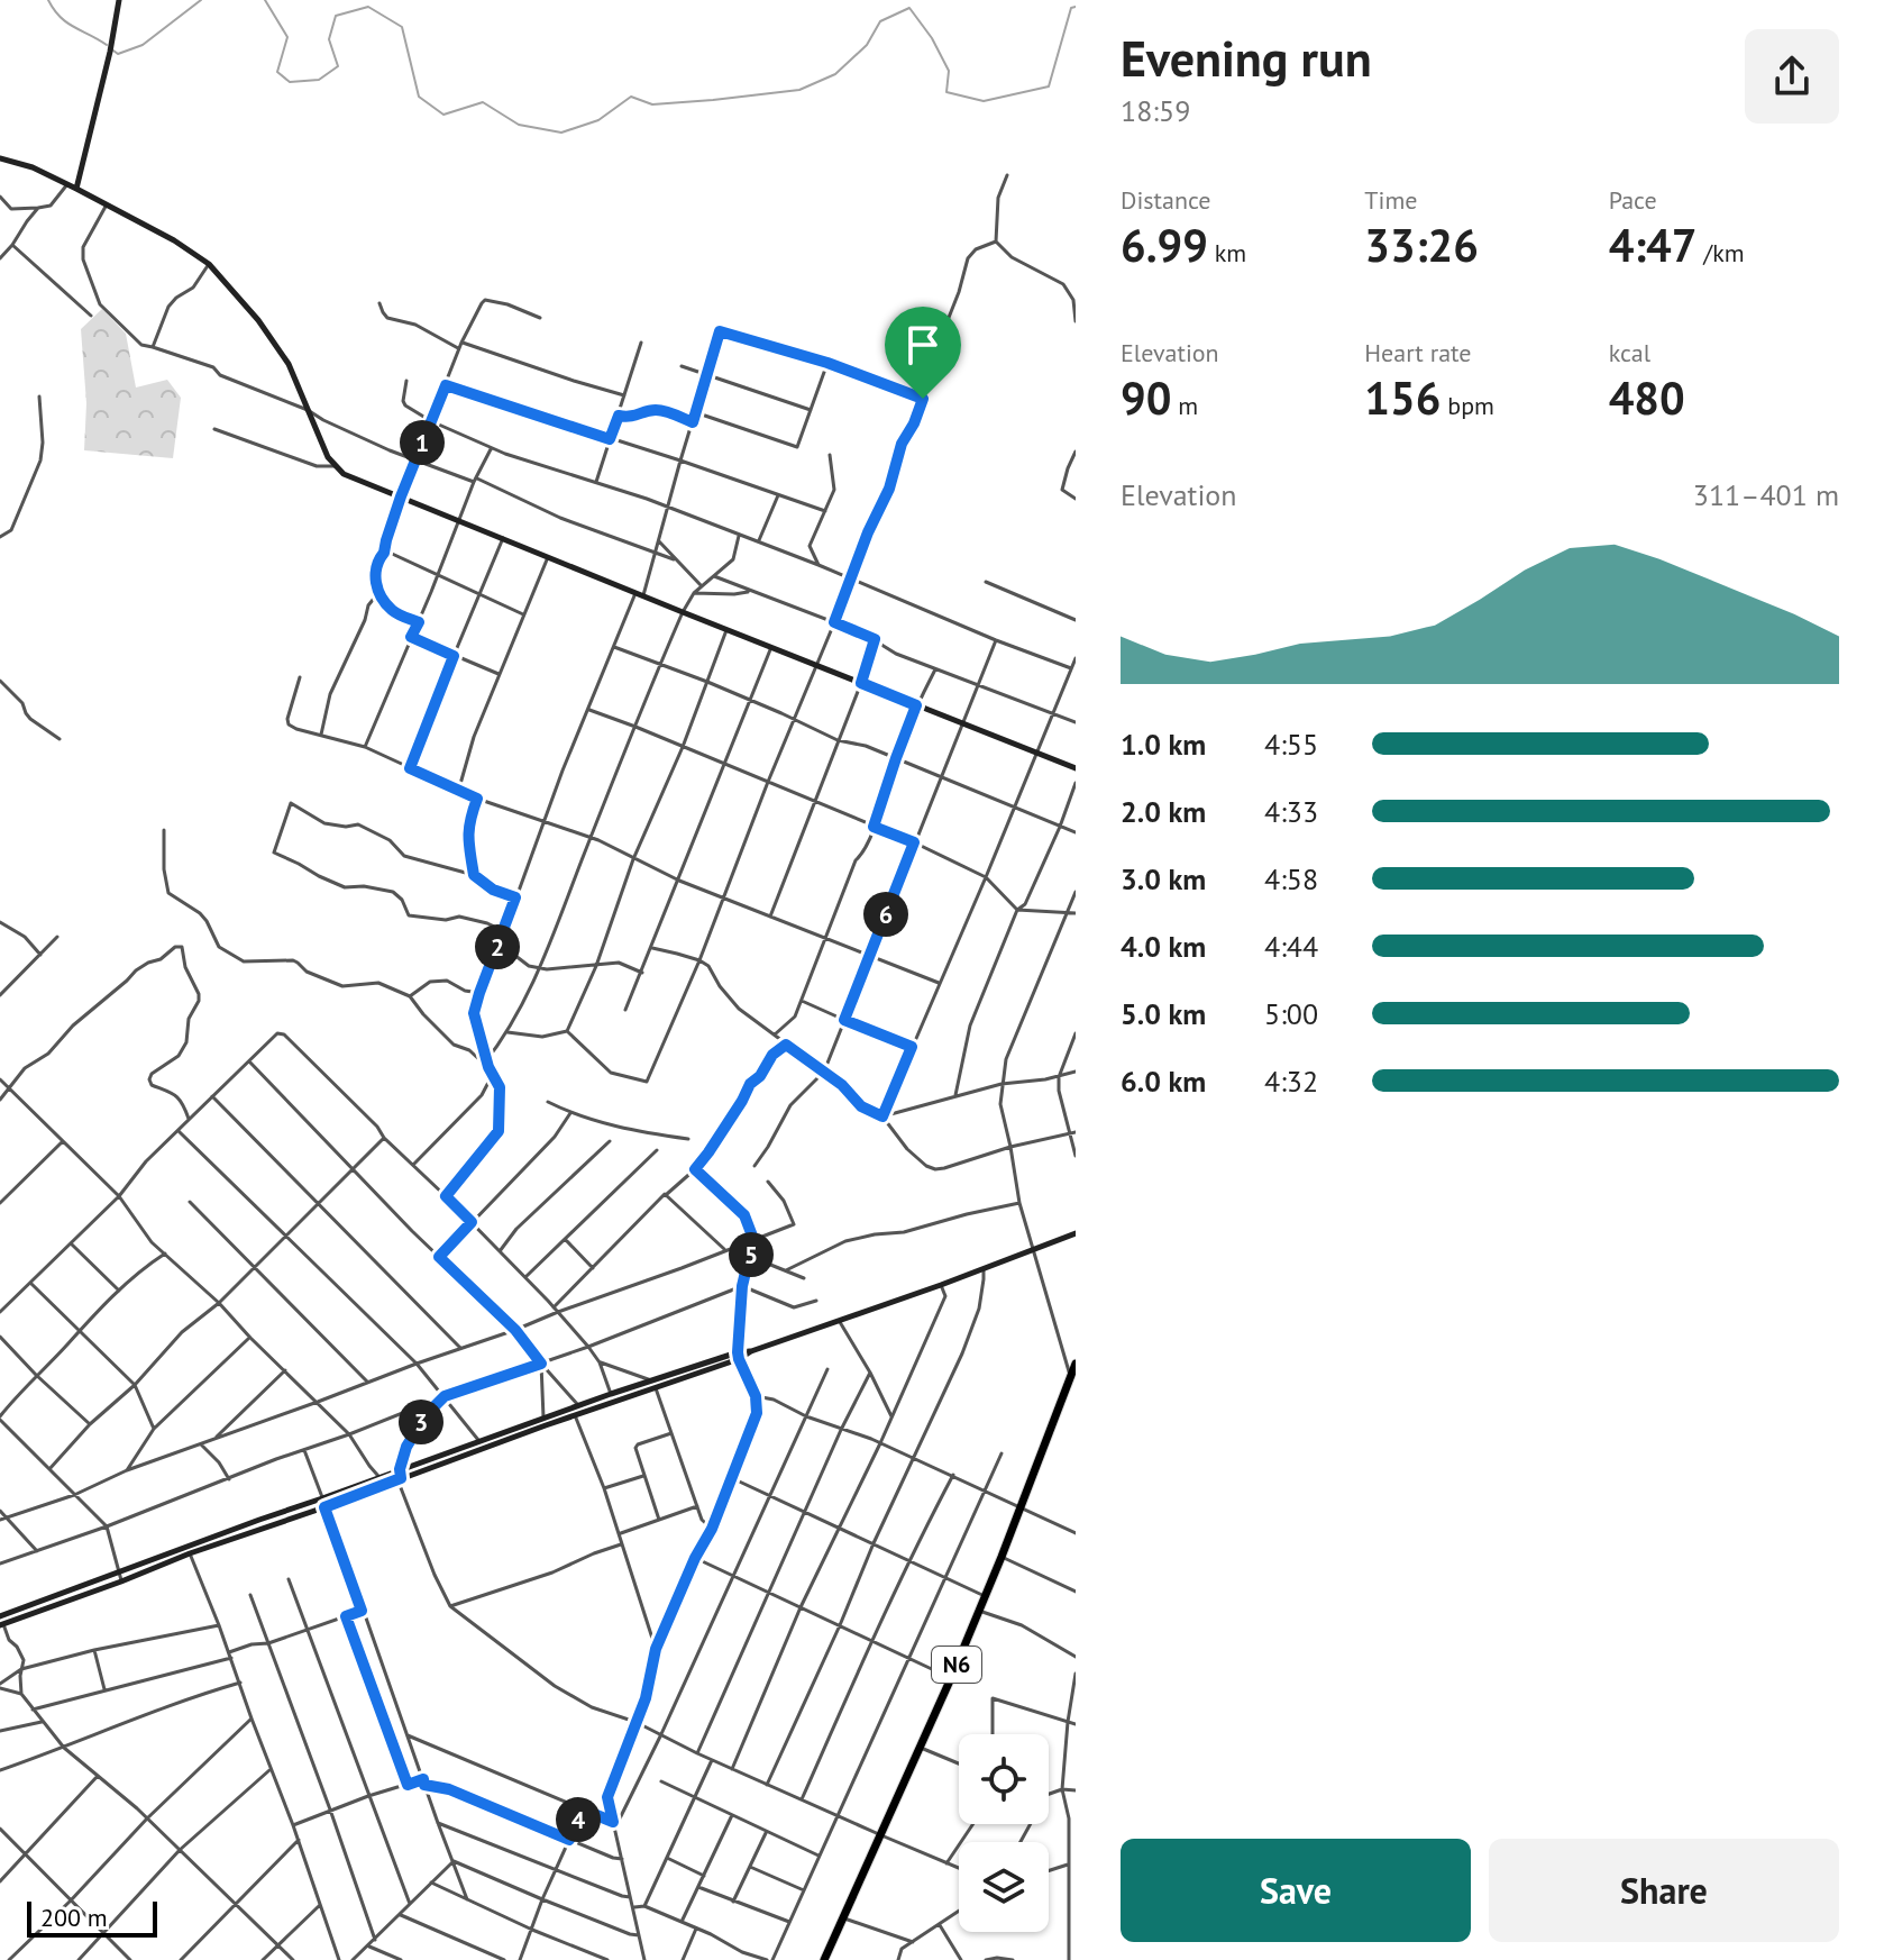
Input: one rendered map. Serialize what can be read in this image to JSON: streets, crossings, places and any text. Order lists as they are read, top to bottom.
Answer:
{
  "streets": {
    "highway": ["N6"]
  },
  "scale_bar": "200 m",
  "page": {
    "heading": ["Evening run", "18:59"],
    "stats": [
      ["Distance", "6.99 km"],
      ["Time", "33:26"],
      ["Pace", "4:47 /km"],
      ["Elevation", "90 m"],
      ["Heart rate", "156 bpm"],
      ["kcal", "480"]
    ],
    "pins": [
      "1",
      "6",
      "2",
      "5",
      "3",
      "4"
    ],
    "chart": ["Elevation", "311–401 m"],
    "list": [
      {
        "name": "1.0 km",
        "note": "4:55"
      },
      {
        "name": "2.0 km",
        "note": "4:33"
      },
      {
        "name": "3.0 km",
        "note": "4:58"
      },
      {
        "name": "4.0 km",
        "note": "4:44"
      },
      {
        "name": "5.0 km",
        "note": "5:00"
      },
      {
        "name": "6.0 km",
        "note": "4:32"
      }
    ],
    "buttons": ["Save", "Share"],
    "scale": "200 m"
  }
}
